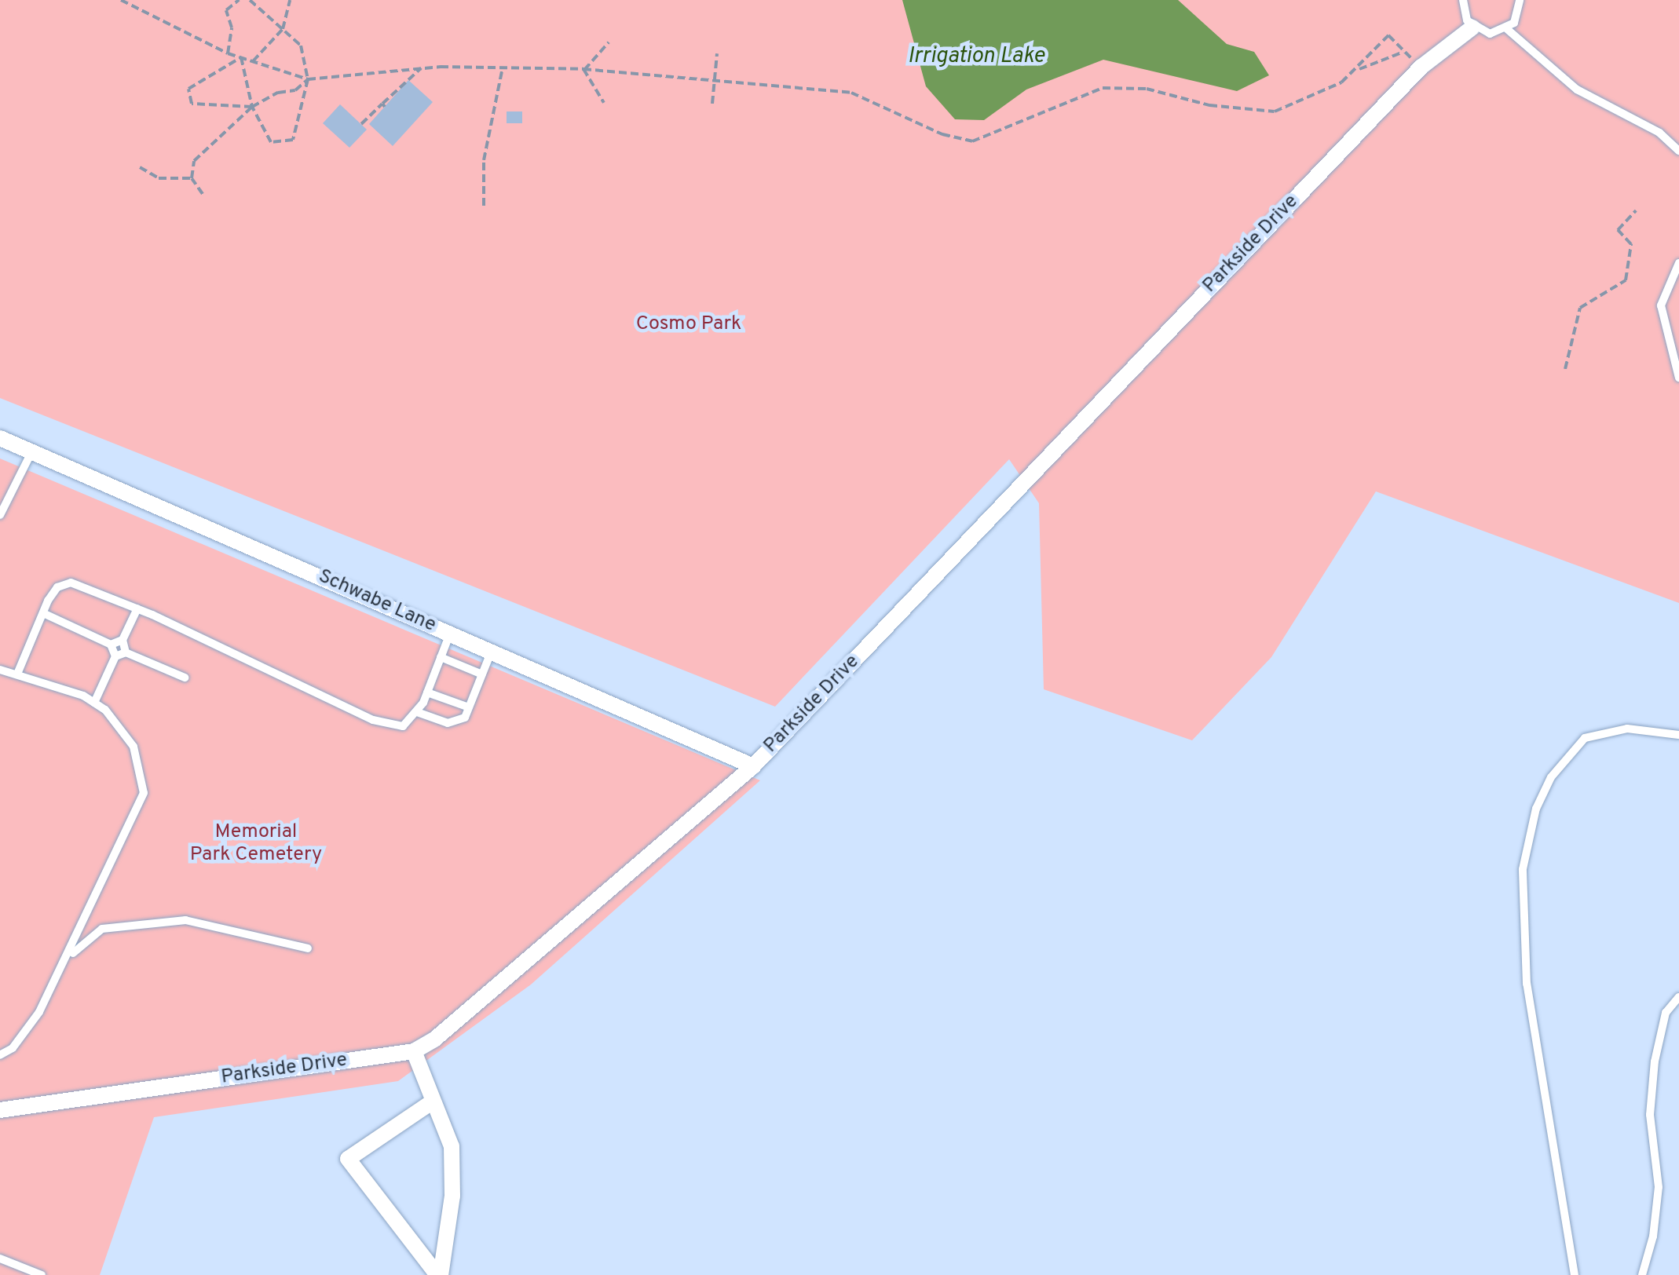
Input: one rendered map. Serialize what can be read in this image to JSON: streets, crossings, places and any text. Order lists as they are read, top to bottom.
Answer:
{
  "streets": {
    "street": ["Parkside Drive", "Schwabe Lane"]
  },
  "crossings": [
    ["Parkside Drive", "Schwabe Lane"]
  ],
  "water": ["Irrigation Lake"],
  "parks": ["Cosmo Park", "Memorial Park Cemetery"]
}
